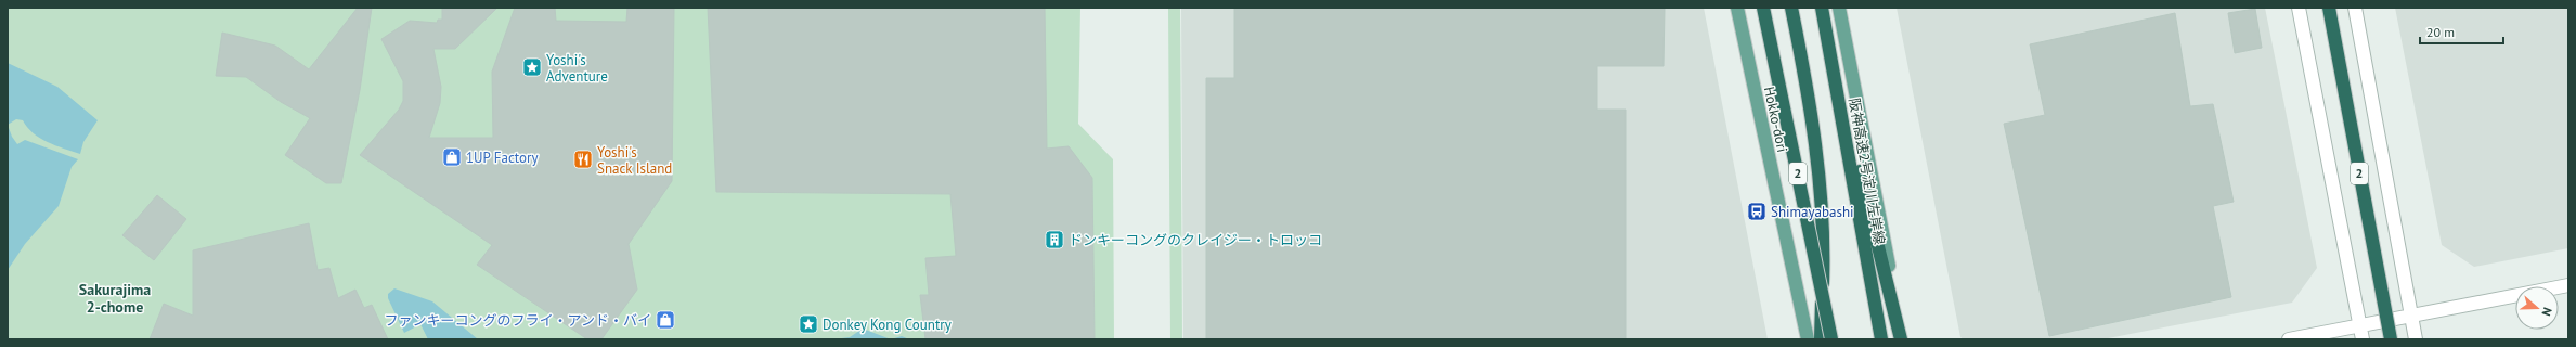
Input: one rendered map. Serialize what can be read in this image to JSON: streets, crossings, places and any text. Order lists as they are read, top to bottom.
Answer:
{
  "streets": {
    "highway": ["阪神高速2号淀川左岸線", "2"],
    "main road": ["Hokko-dori"]
  },
  "districts": ["Sakurajima 2-chome"],
  "places": {
    "place": ["Yoshi's Adventure", "Donkey Kong Country"],
    "shop": ["1UP Factory", "ファンキーコングのフライ・アンド・バイ"],
    "restaurant": ["Yoshi's Snack Island"],
    "bus stop": ["Shimayabashi"],
    "building": ["ドンキーコングのクレイジー・トロッコ"]
  },
  "scale_bar": "20 m",
  "north": "right"
}
